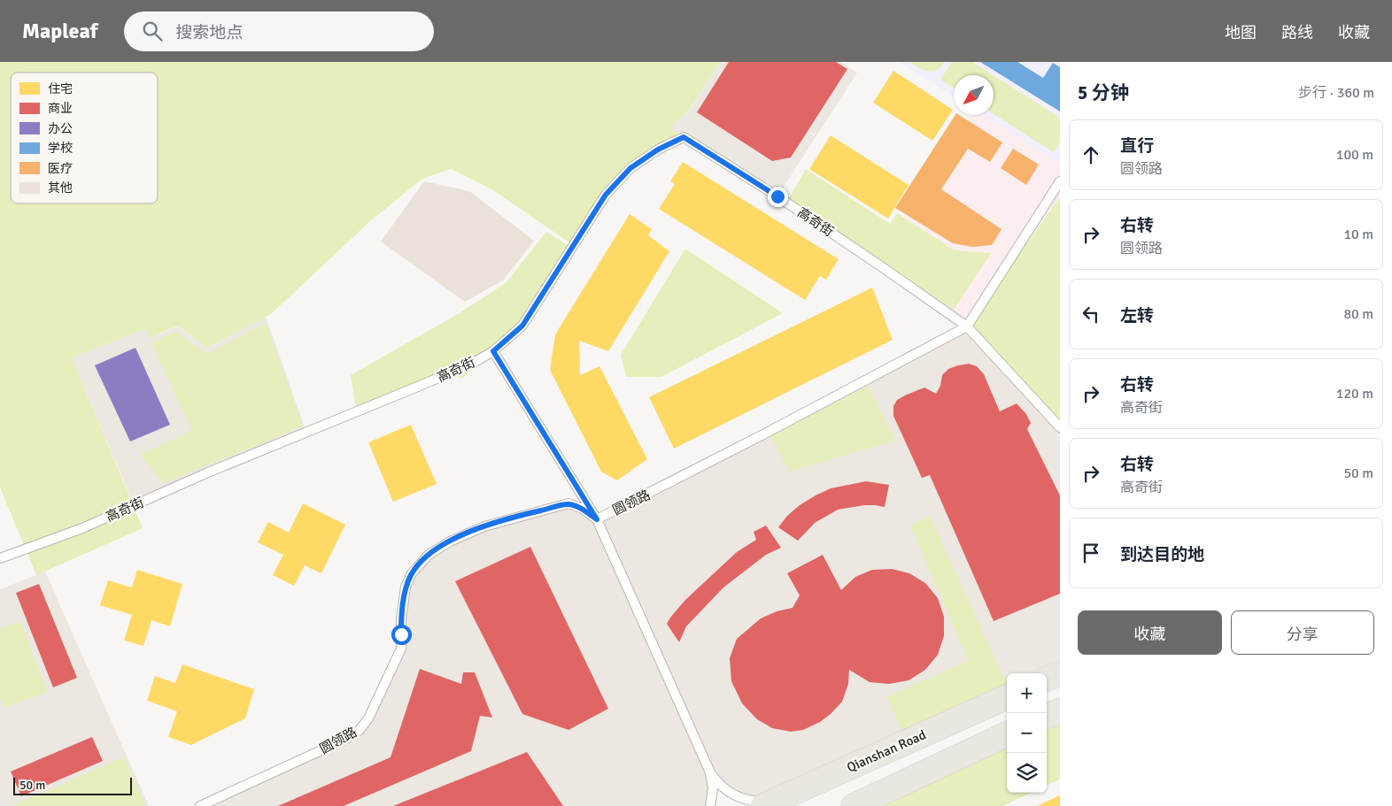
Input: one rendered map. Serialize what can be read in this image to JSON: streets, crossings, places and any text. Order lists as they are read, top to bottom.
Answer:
{
  "streets": {
    "main road": ["Qianshan Road"],
    "lane": ["高奇街", "圆领路"]
  },
  "crossings": [
    ["高奇街", "圆领路"]
  ],
  "legend": [
    "住宅",
    "商业",
    "办公",
    "学校",
    "医疗",
    "其他"
  ],
  "scale_bar": "50 m",
  "north": "bottom left",
  "page": {
    "header": "Mapleaf",
    "search": "搜索地点",
    "nav": ["地图", "路线", "收藏"],
    "heading": ["5 分钟", "步行 · 360 m"],
    "list": [
      ["直行", "圆领路", "100 m"],
      ["右转", "圆领路", "10 m"],
      ["左转", "80 m"],
      ["右转", "高奇街", "120 m"],
      ["右转", "高奇街", "50 m"],
      "到达目的地"
    ],
    "buttons": ["收藏", "分享"],
    "map_buttons": ["+", "−"],
    "scale": "50 m"
  }
}
